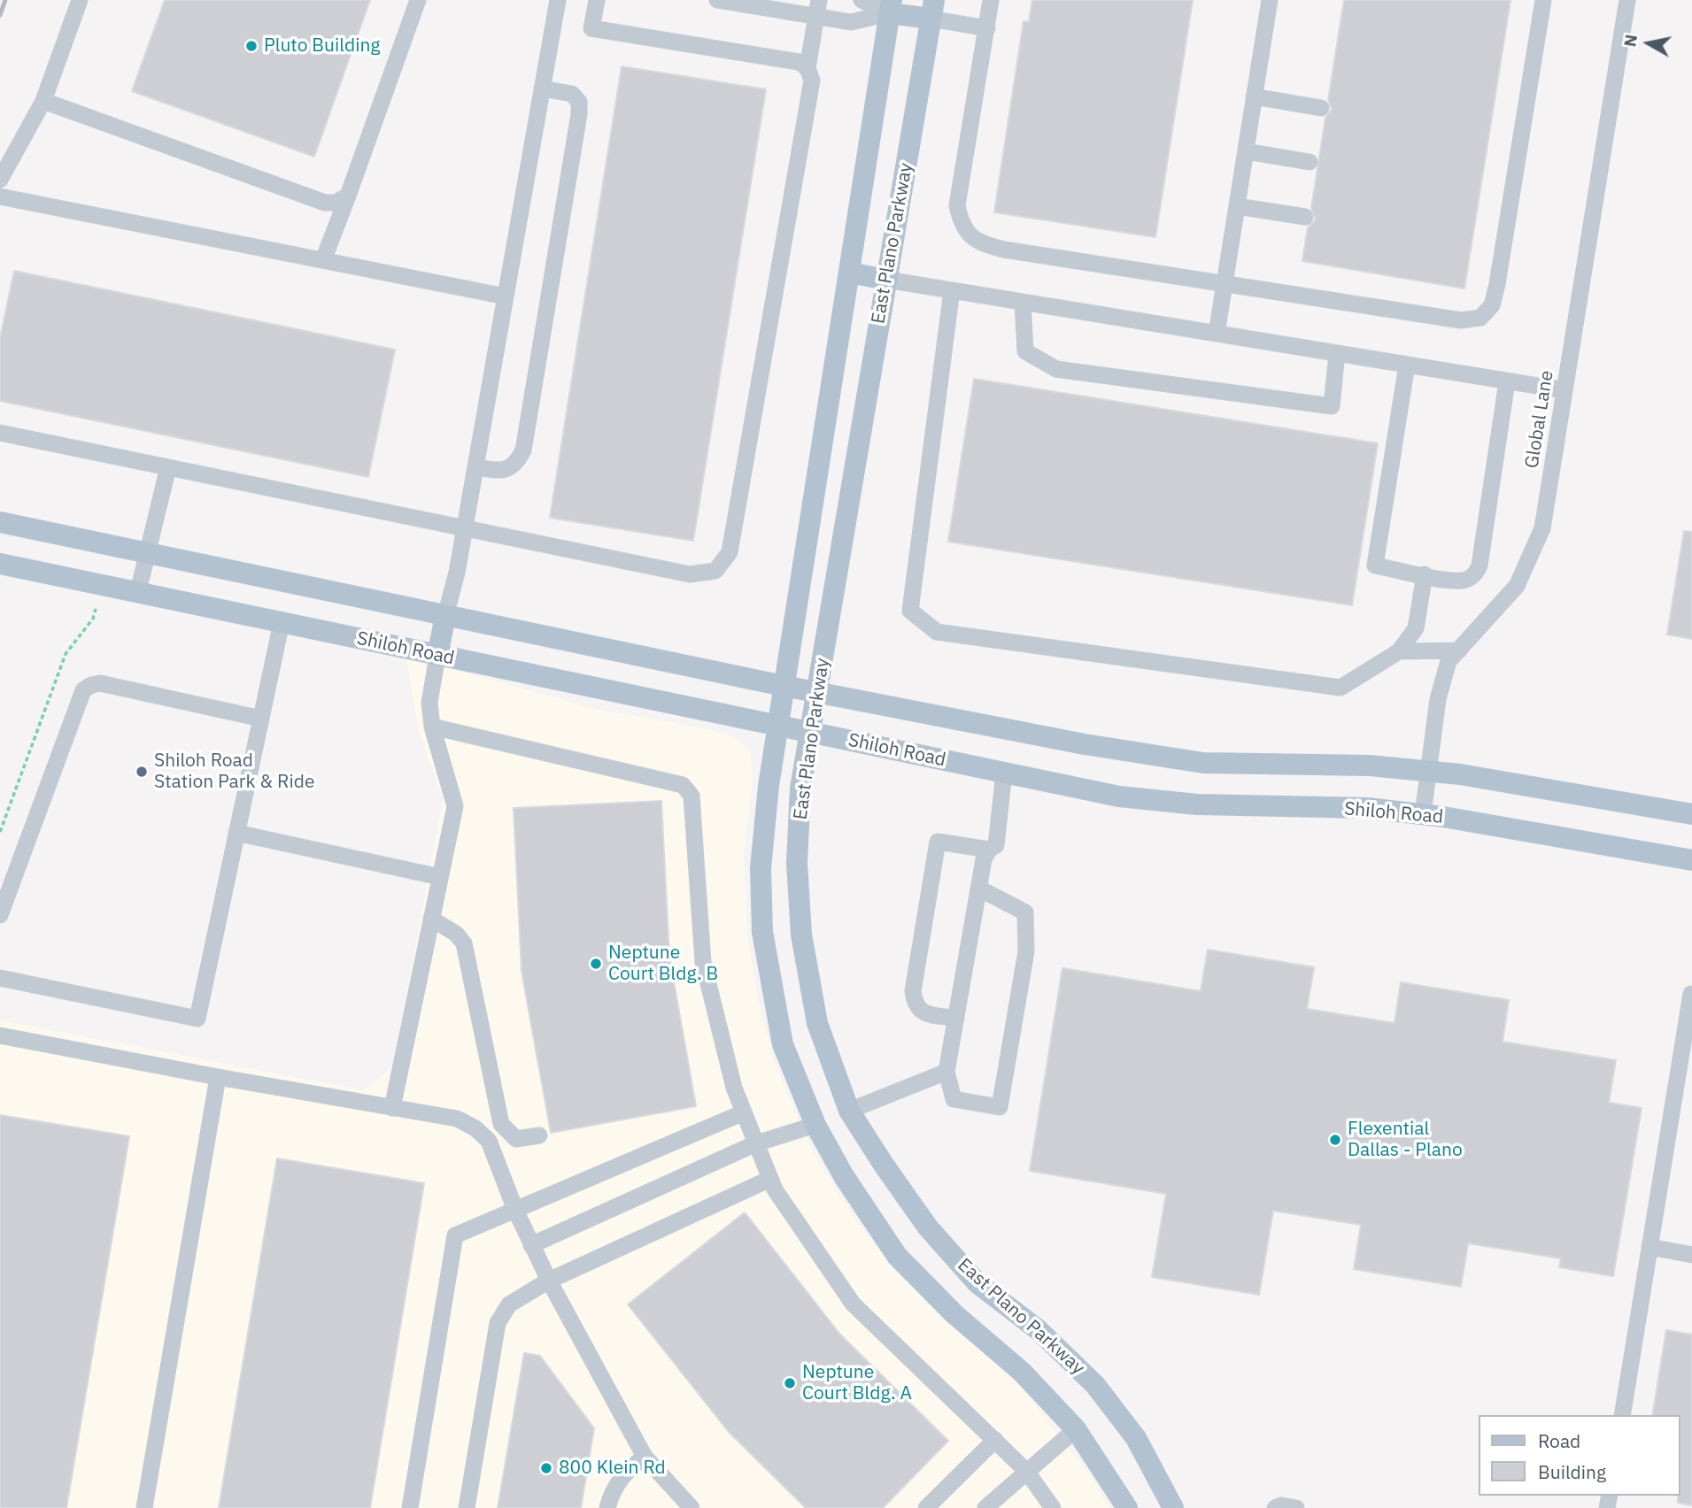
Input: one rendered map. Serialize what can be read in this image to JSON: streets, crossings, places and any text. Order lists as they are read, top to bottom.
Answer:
{
  "streets": {
    "main road": ["East Plano Parkway", "Shiloh Road"],
    "street": ["Global Lane"]
  },
  "crossings": [
    ["East Plano Parkway", "Shiloh Road"],
    ["Global Lane", "Shiloh Road"]
  ],
  "places": [
    "Pluto Building",
    "Shiloh Road Station Park & Ride",
    "Neptune Court Bldg. B",
    "Flexential Dallas - Plano",
    "Neptune Court Bldg. A",
    "800 Klein Rd"
  ],
  "legend": ["Road", "Building"],
  "north": "left"
}
